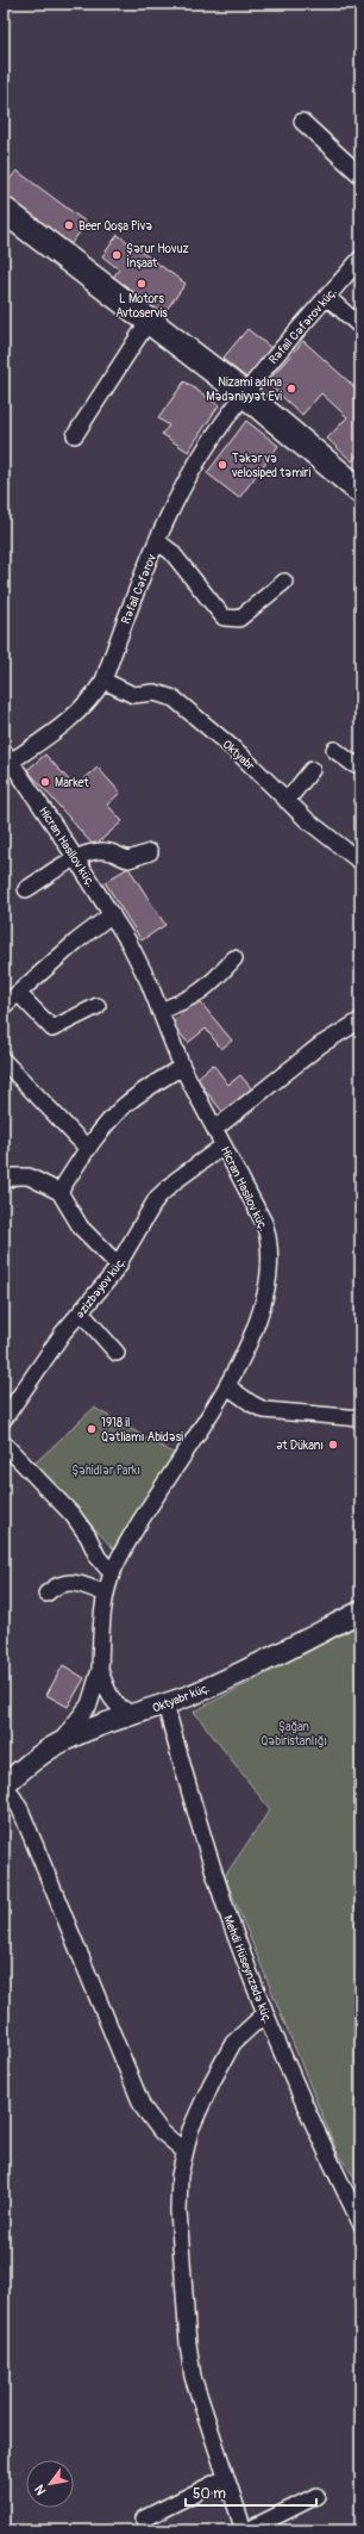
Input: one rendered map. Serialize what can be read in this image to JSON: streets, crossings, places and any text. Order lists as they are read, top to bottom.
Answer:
{
  "streets": {
    "street": [
      "Rəfail Cəfərov küç.",
      "Rəfail Cəfərov",
      "Oktyabr",
      "Hicran Hasilov küç.",
      "Əzizbəyov küç.",
      "Oktyabr küç.",
      "Mehdi Hüseynzadə küç."
    ]
  },
  "crossings": [
    ["Rəfail Cəfərov küç.", "Rəfail Cəfərov"],
    ["Rəfail Cəfərov", "Oktyabr"],
    ["Rəfail Cəfərov", "Hicran Hasilov küç."],
    ["Hicran Hasilov küç.", "Əzizbəyov küç."],
    ["Oktyabr küç.", "Mehdi Hüseynzadə küç."]
  ],
  "parks": ["Şəhidlər Parkı", "Şağan Qəbiristanlığı"],
  "places": [
    "Beer Qoşa Pivə",
    "Şərur Hovuz İnşaat",
    "L Motors Avtoservis",
    "Nizami adına Mədəniyyət Evi",
    "Təkər və velosiped təmiri",
    "Market",
    "1918 il Qətliamı Abidəsi",
    "Ət Dükanı"
  ],
  "scale_bar": "50 m",
  "north": "bottom left"
}
